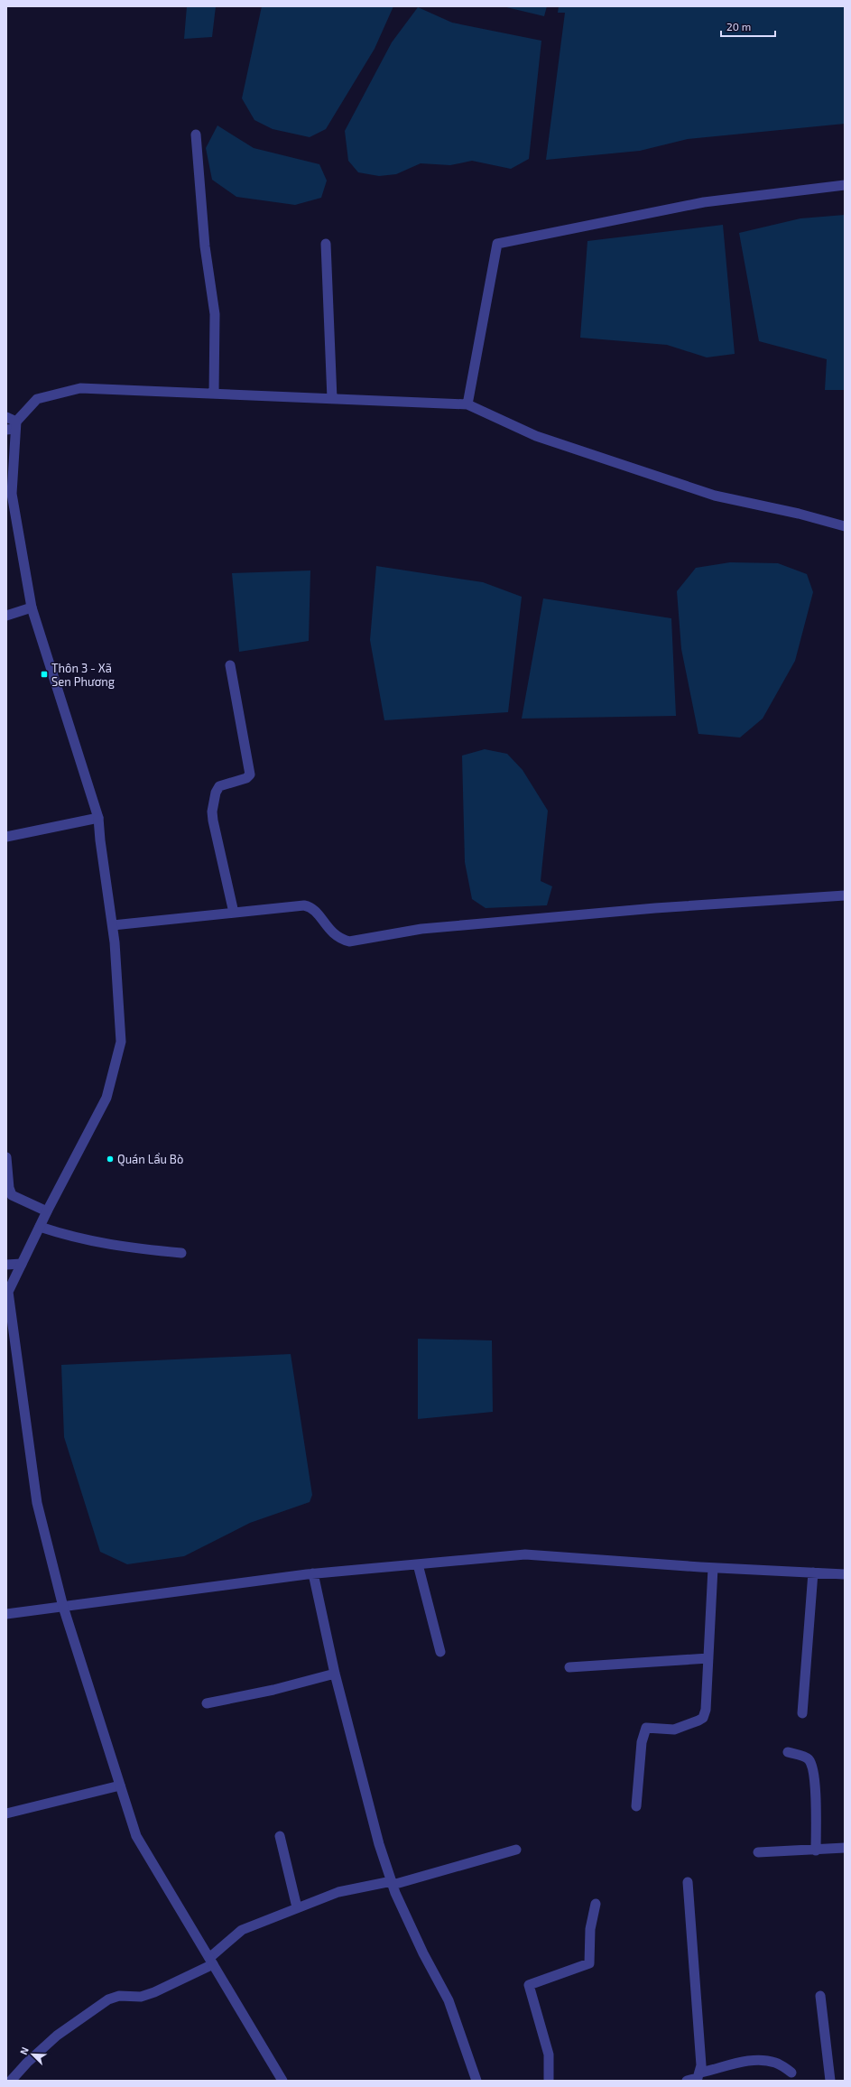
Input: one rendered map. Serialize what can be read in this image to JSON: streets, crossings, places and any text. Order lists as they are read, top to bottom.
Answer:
{
  "places": {
    "transit": ["Thôn 3 - Xã Sen Phương"],
    "other": ["Quán Lẩu Bò"]
  },
  "scale_bar": "20 m",
  "north": "top left"
}
